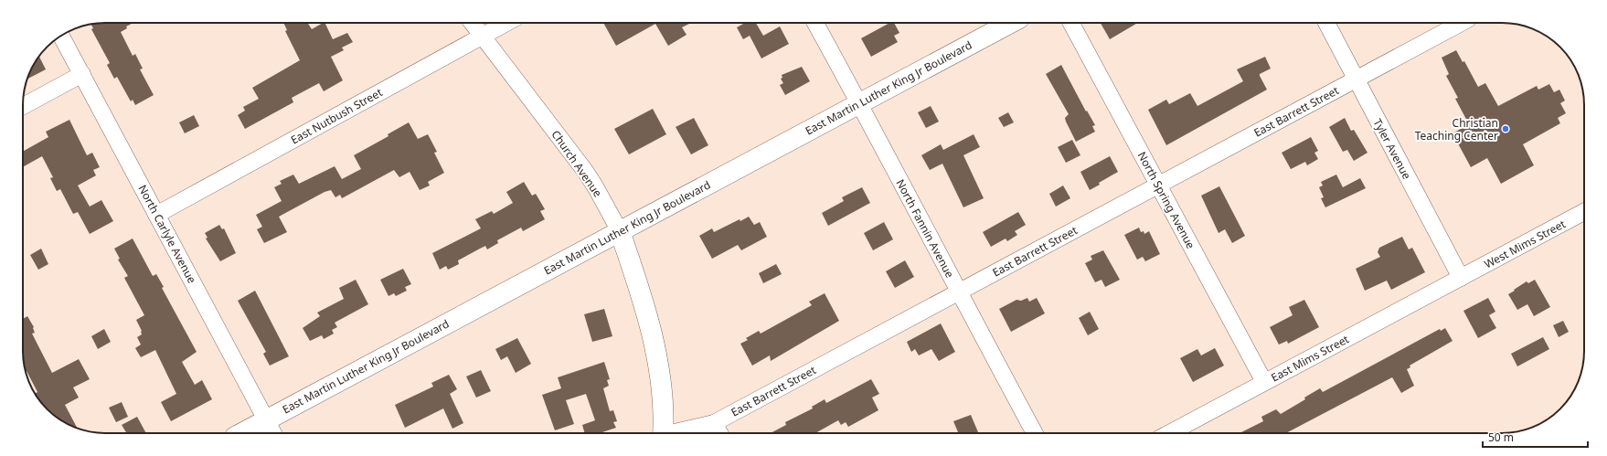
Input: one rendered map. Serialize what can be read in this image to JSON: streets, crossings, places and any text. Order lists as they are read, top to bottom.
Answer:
{
  "streets": {
    "main road": ["East Martin Luther King Jr Boulevard", "Church Avenue"],
    "street": [
      "East Barrett Street",
      "East Nutbush Street",
      "Tyler Avenue",
      "North Spring Avenue",
      "North Fannin Avenue",
      "North Carlyle Avenue",
      "West Mims Street",
      "East Mims Street"
    ]
  },
  "crossings": [
    ["East Martin Luther King Jr Boulevard", "Church Avenue"],
    ["East Martin Luther King Jr Boulevard", "North Fannin Avenue"],
    ["East Martin Luther King Jr Boulevard", "North Carlyle Avenue"],
    ["East Barrett Street", "Tyler Avenue"],
    ["East Barrett Street", "North Spring Avenue"],
    ["East Barrett Street", "North Fannin Avenue"],
    ["East Nutbush Street", "Church Avenue"],
    ["East Nutbush Street", "North Carlyle Avenue"],
    ["Tyler Avenue", "West Mims Street"],
    ["Tyler Avenue", "East Mims Street"],
    ["North Spring Avenue", "East Mims Street"],
    ["West Mims Street", "East Mims Street"]
  ],
  "places": ["Christian Teaching Center"],
  "scale_bar": "50 m"
}
